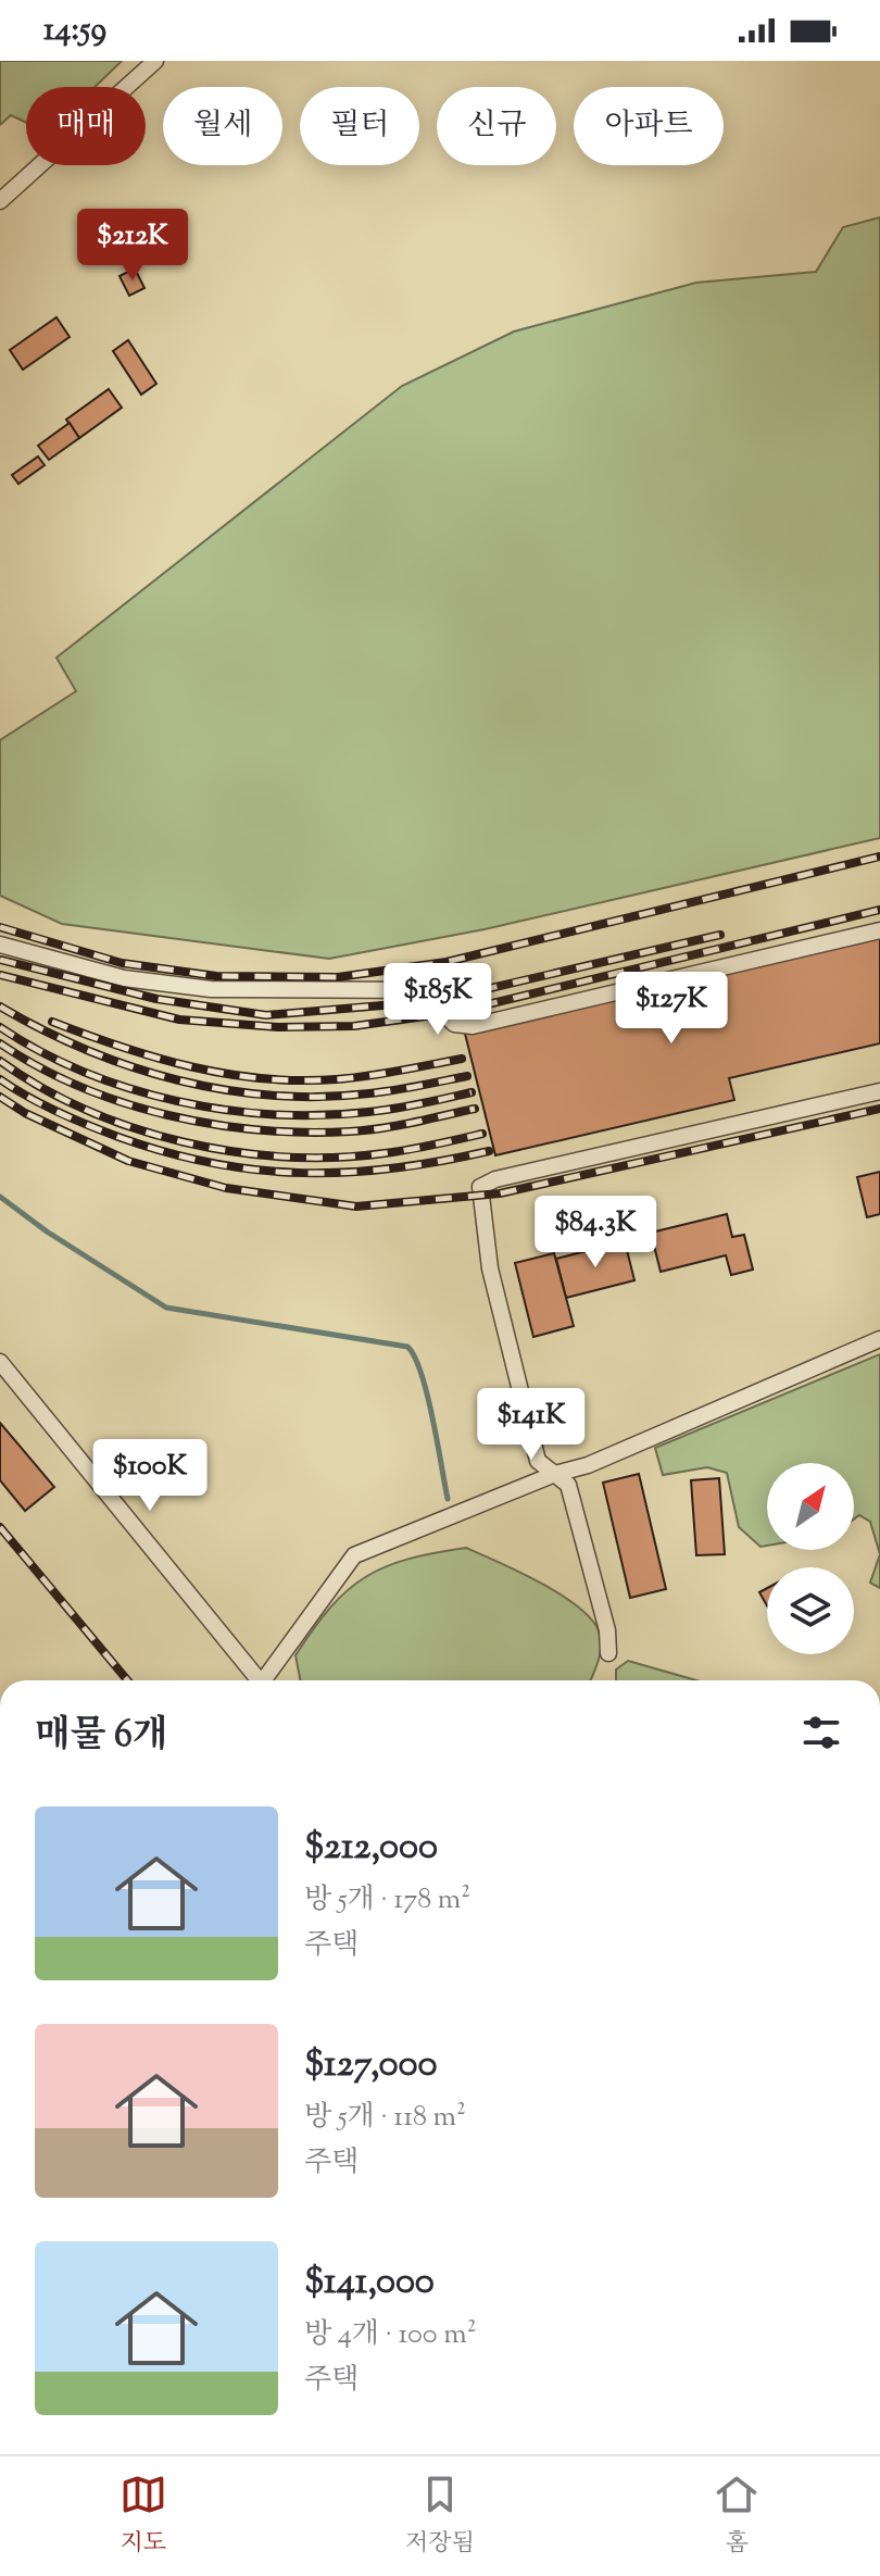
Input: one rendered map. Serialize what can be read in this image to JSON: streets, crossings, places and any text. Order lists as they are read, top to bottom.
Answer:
{
  "north": "top right",
  "page": {
    "status": "14:59",
    "chip": [
      "매매",
      "월세",
      "필터",
      "신규",
      "아파트"
    ],
    "price": [
      "$212K",
      "$185K",
      "$127K",
      "$84.3K",
      "$141K",
      "$100K"
    ],
    "heading": "매물 6개",
    "list": [
      {
        "name": "$212,000",
        "note": "방 5개 · 178 m² · 주택"
      },
      {
        "name": "$127,000",
        "note": "방 5개 · 118 m² · 주택"
      },
      {
        "name": "$141,000",
        "note": "방 4개 · 100 m² · 주택"
      }
    ],
    "tabs": ["지도", "저장됨", "홈"]
  }
}
